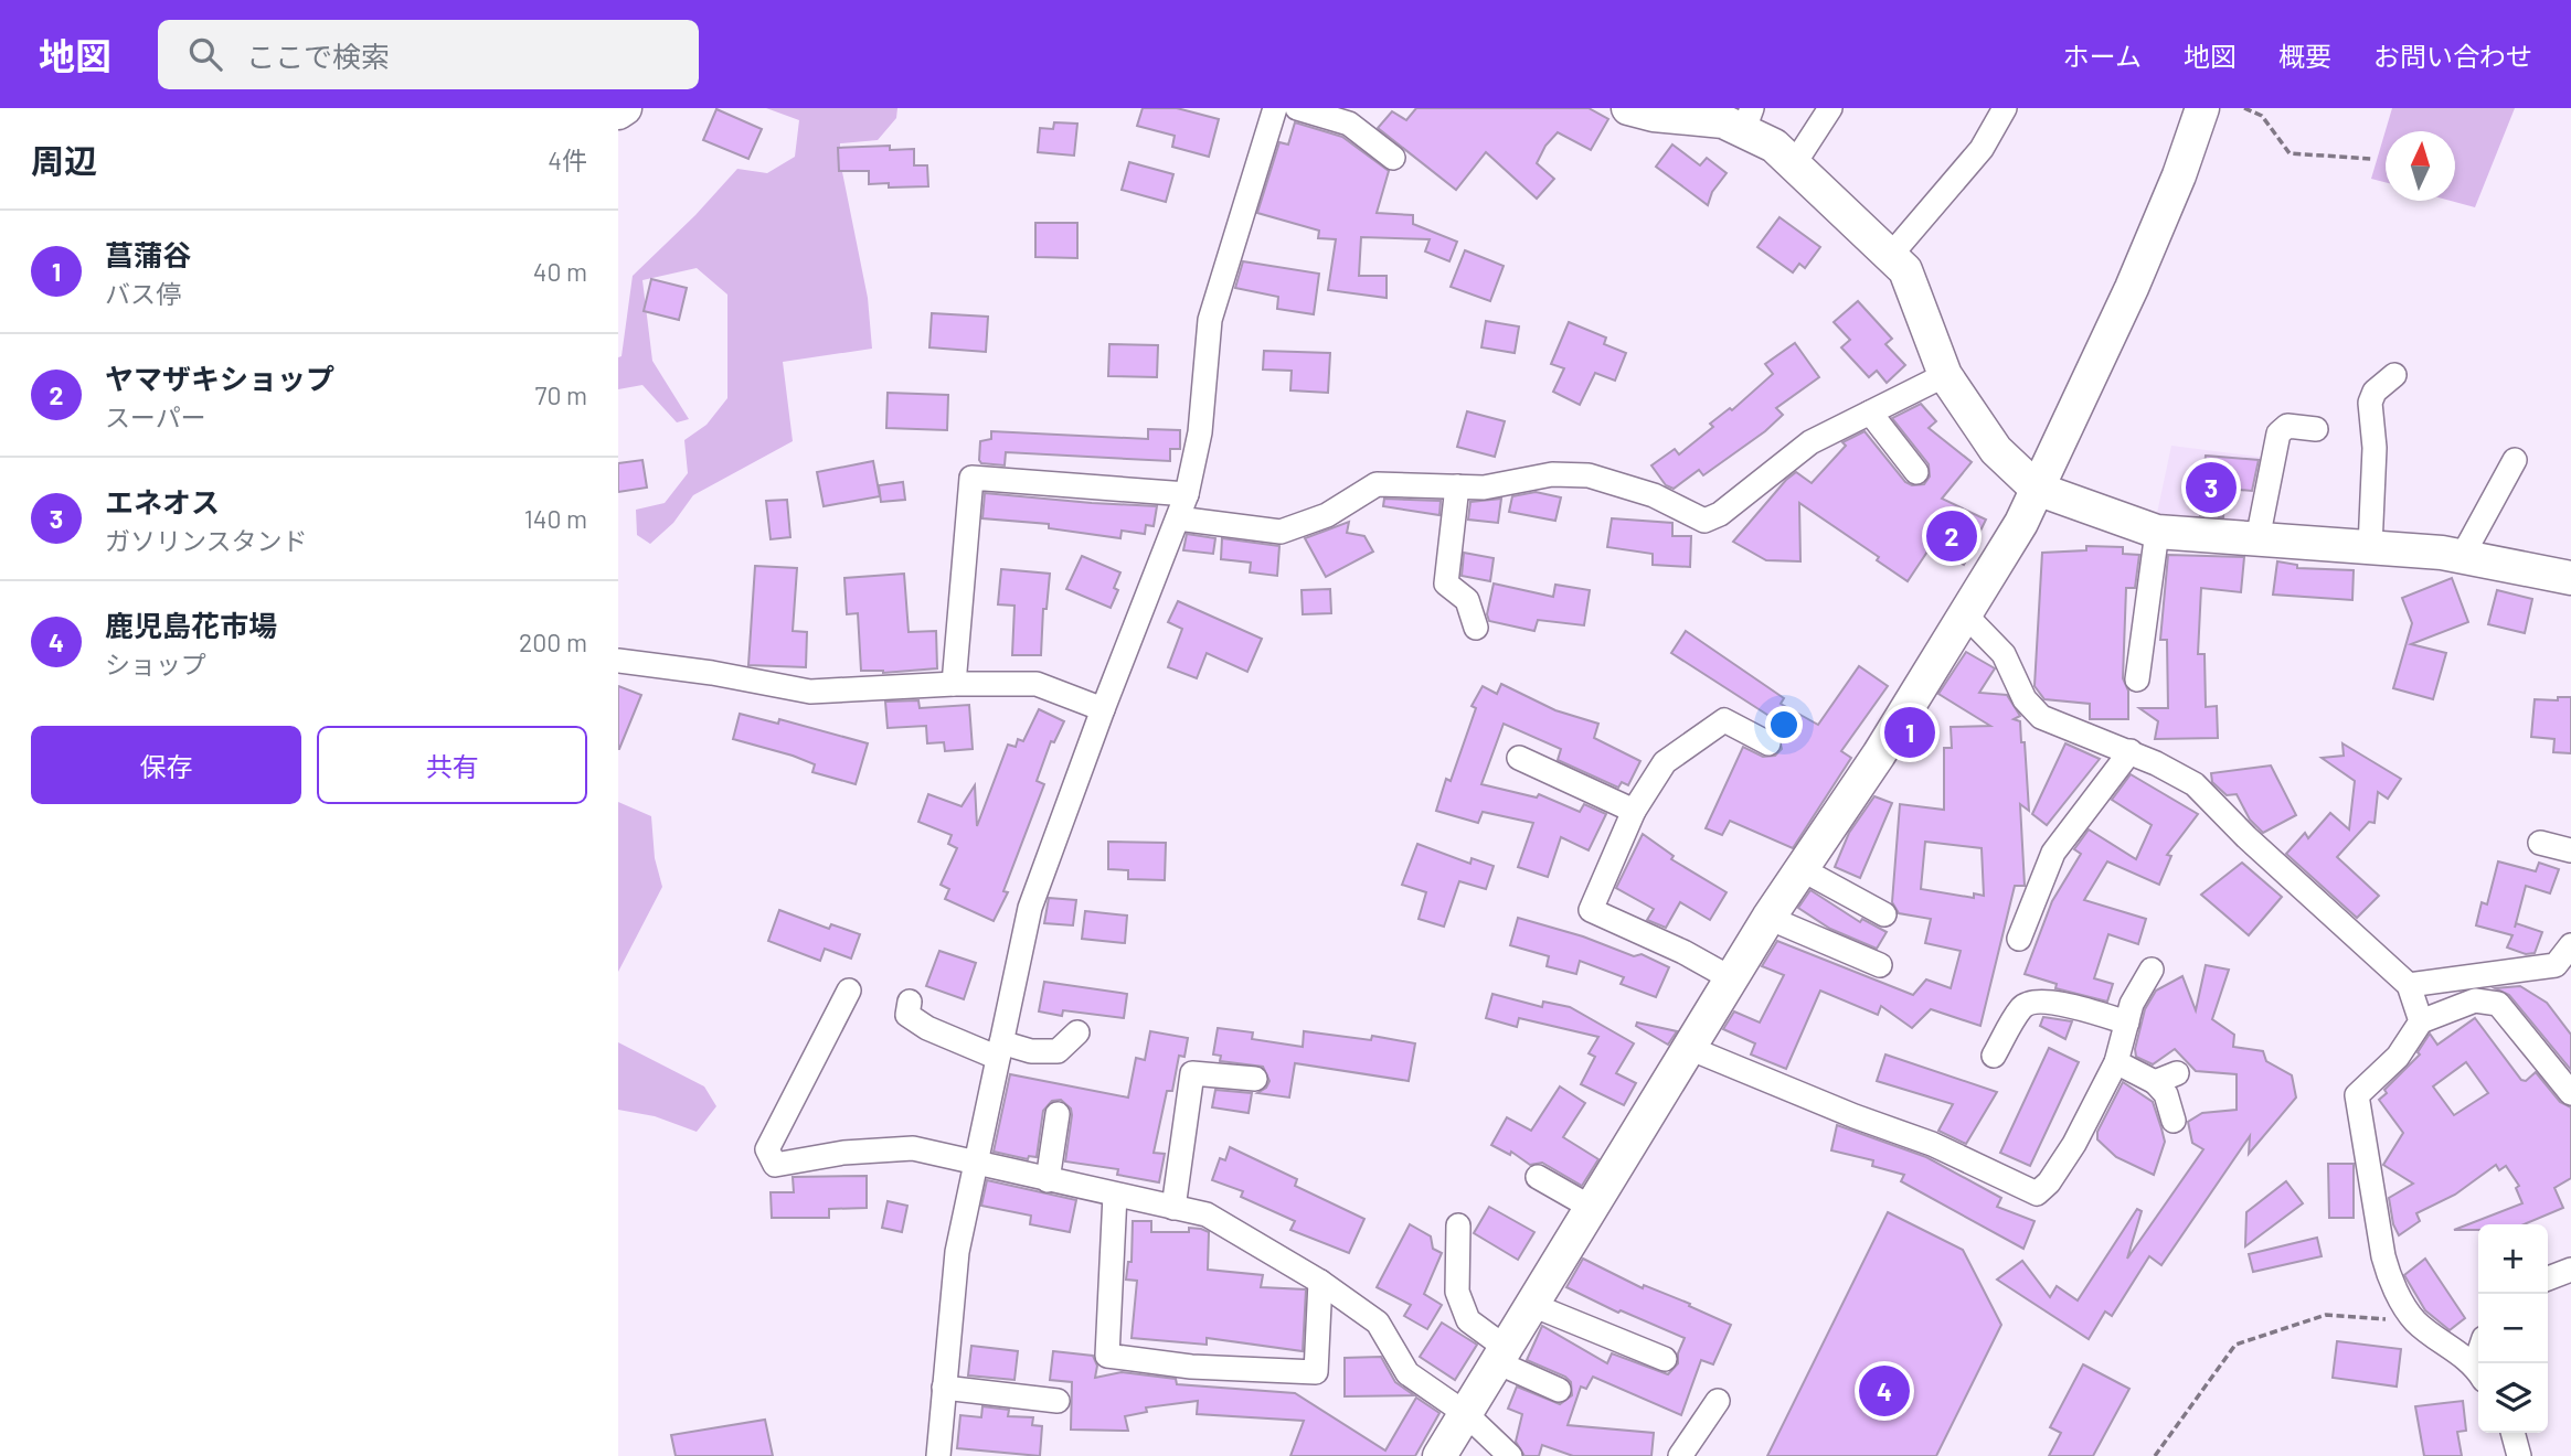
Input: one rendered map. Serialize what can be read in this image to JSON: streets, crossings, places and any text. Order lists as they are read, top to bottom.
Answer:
{
  "north": "top",
  "page": {
    "header": "地図",
    "search": "ここで検索",
    "nav": [
      "ホーム",
      "地図",
      "概要",
      "お問い合わせ"
    ],
    "heading": ["周辺", "4件"],
    "list": [
      {
        "mark": "1",
        "name": "菖蒲谷",
        "note": "バス停",
        "value": "40 m"
      },
      {
        "mark": "2",
        "name": "ヤマザキショップ",
        "note": "スーパー",
        "value": "70 m"
      },
      {
        "mark": "3",
        "name": "エネオス",
        "note": "ガソリンスタンド",
        "value": "140 m"
      },
      {
        "mark": "4",
        "name": "鹿児島花市場",
        "note": "ショップ",
        "value": "200 m"
      }
    ],
    "pins": [
      "3",
      "2",
      "1",
      "4"
    ],
    "buttons": ["保存", "共有"],
    "map_buttons": ["+", "−"]
  }
}
